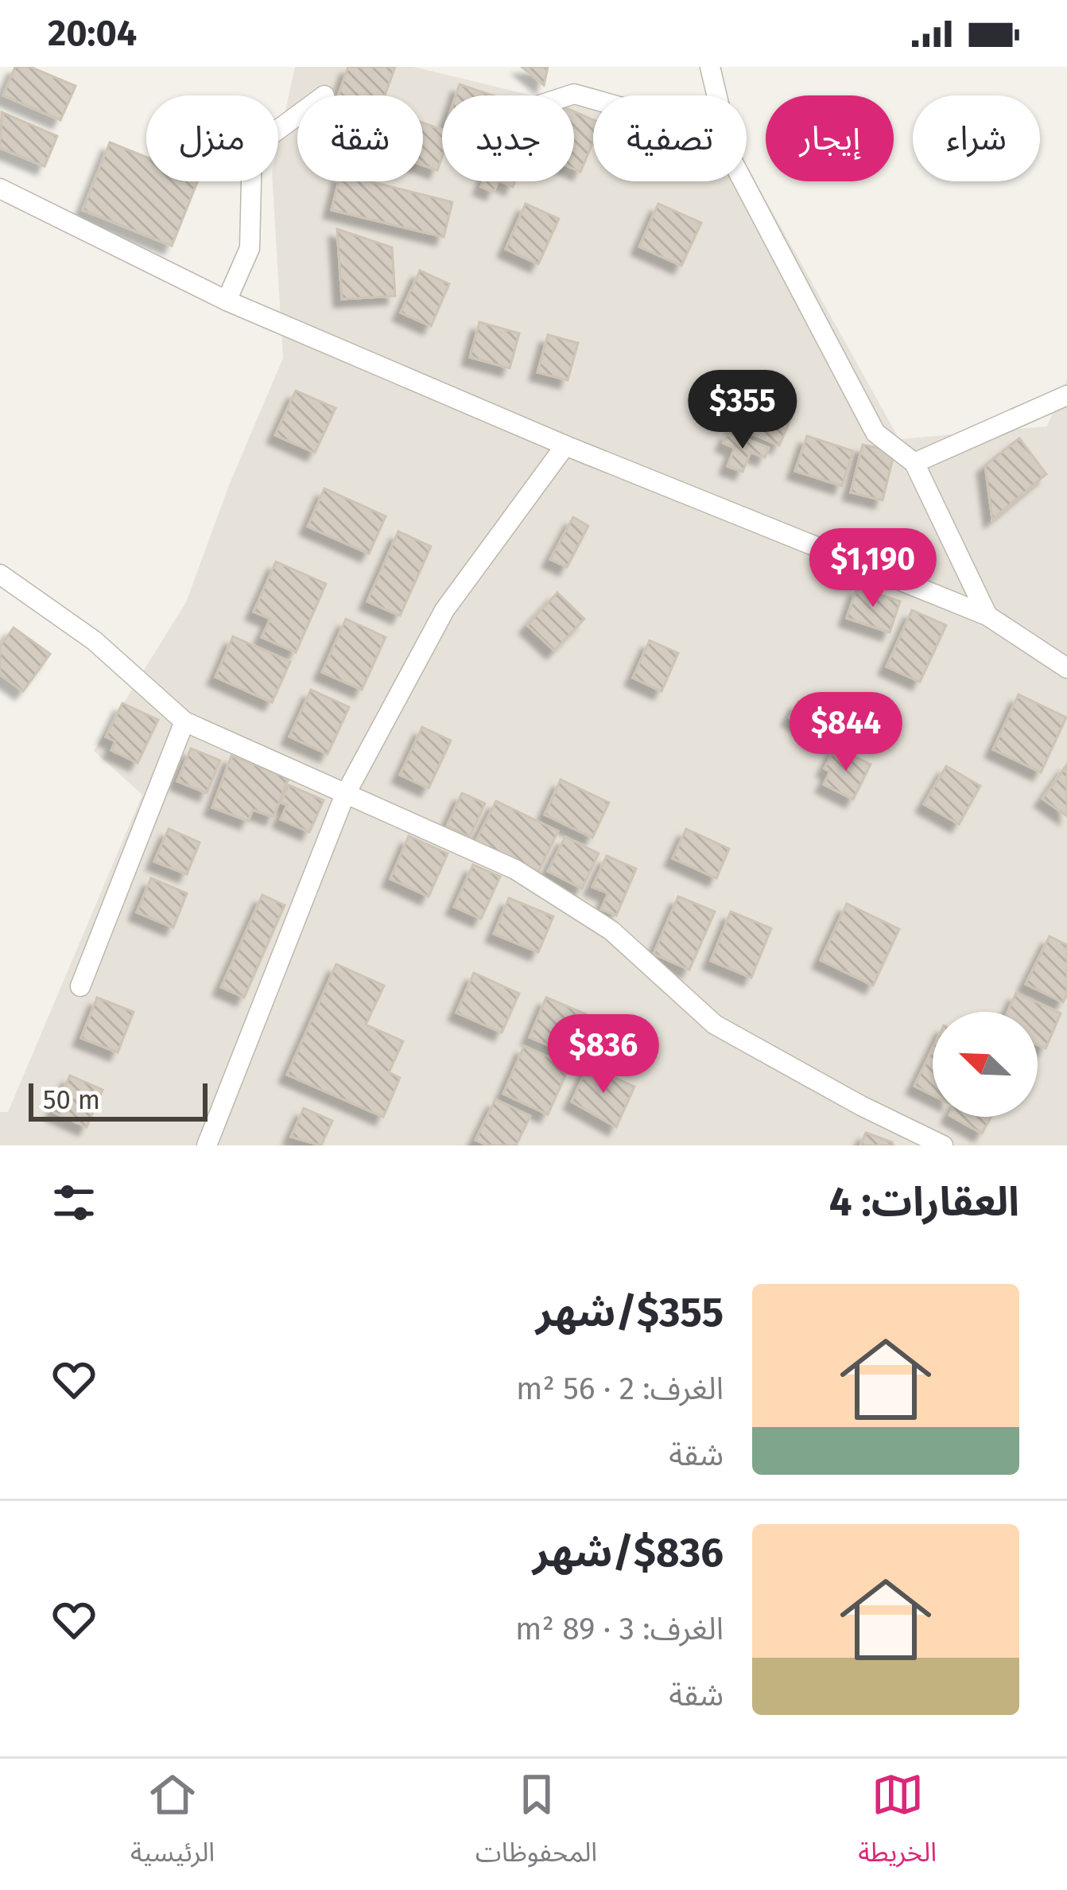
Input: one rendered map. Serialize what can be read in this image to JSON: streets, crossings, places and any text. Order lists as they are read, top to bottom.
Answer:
{
  "scale_bar": "50 m",
  "north": "top left",
  "page": {
    "status": "20:04",
    "chip": [
      "شراء",
      "إيجار",
      "تصفية",
      "جديد",
      "شقة",
      "منزل"
    ],
    "price": [
      "$355",
      "$1,190",
      "$844",
      "$836"
    ],
    "scale": "50 m",
    "heading": "العقارات: 4",
    "list": [
      {
        "name": "$355/شهر",
        "note": "الغرف: 2 · 56 m² · شقة"
      },
      {
        "name": "$836/شهر",
        "note": "الغرف: 3 · 89 m² · شقة"
      }
    ],
    "tabs": ["الخريطة", "المحفوظات", "الرئيسية"]
  }
}
